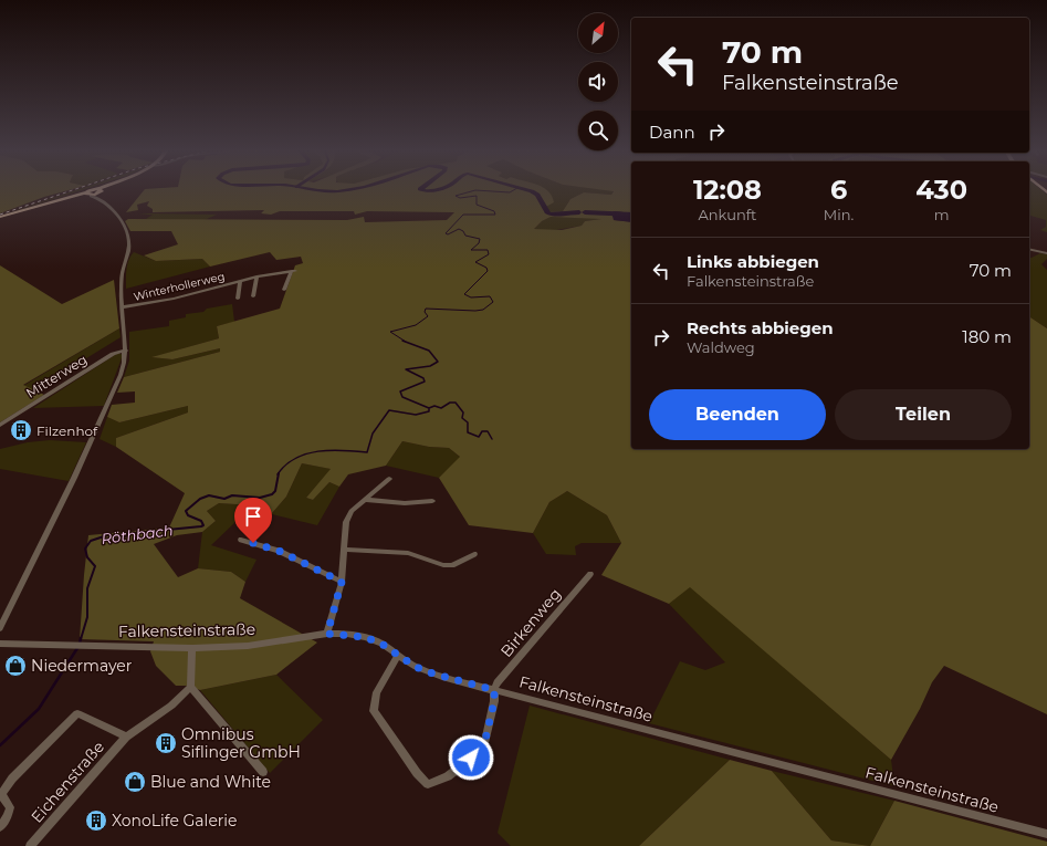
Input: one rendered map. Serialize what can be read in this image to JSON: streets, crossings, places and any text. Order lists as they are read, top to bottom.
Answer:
{
  "streets": {
    "street": [
      "Winterhollerweg",
      "Mitterweg",
      "Birkenweg",
      "Falkensteinstraße",
      "Eichenstraße"
    ]
  },
  "crossings": [
    ["Birkenweg", "Falkensteinstraße"]
  ],
  "water": ["Röthbach"],
  "places": {
    "building": ["Filzenhof", "Omnibus Siflinger GmbH", "XonoLife Galerie"],
    "shop": ["Niedermayer", "Blue and White"]
  },
  "north": "top right",
  "page": {
    "turn": ["70 m", "Falkensteinstraße"],
    "then": "Dann",
    "eta": [
      "12:08",
      "Ankunft",
      "6",
      "Min.",
      "430",
      "m"
    ],
    "list": [
      {
        "name": "Links abbiegen",
        "note": "Falkensteinstraße",
        "value": "70 m"
      },
      {
        "name": "Rechts abbiegen",
        "note": "Waldweg",
        "value": "180 m"
      }
    ],
    "buttons": ["Beenden", "Teilen"]
  }
}
